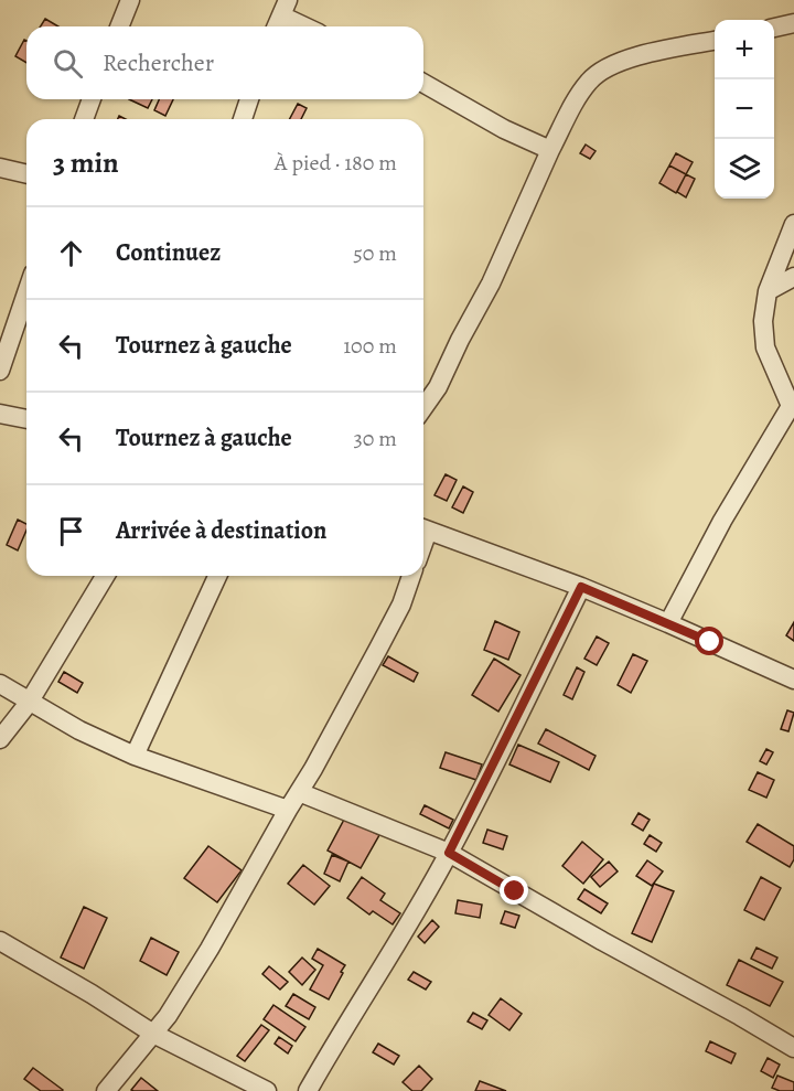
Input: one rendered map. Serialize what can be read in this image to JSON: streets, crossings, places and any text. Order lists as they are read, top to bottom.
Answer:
{
  "page": {
    "map_buttons": ["+", "−"],
    "search": "Rechercher",
    "heading": ["3 min", "À pied · 180 m"],
    "list": [
      ["Continuez", "50 m"],
      ["Tournez à gauche", "100 m"],
      ["Tournez à gauche", "30 m"],
      "Arrivée à destination"
    ]
  }
}
